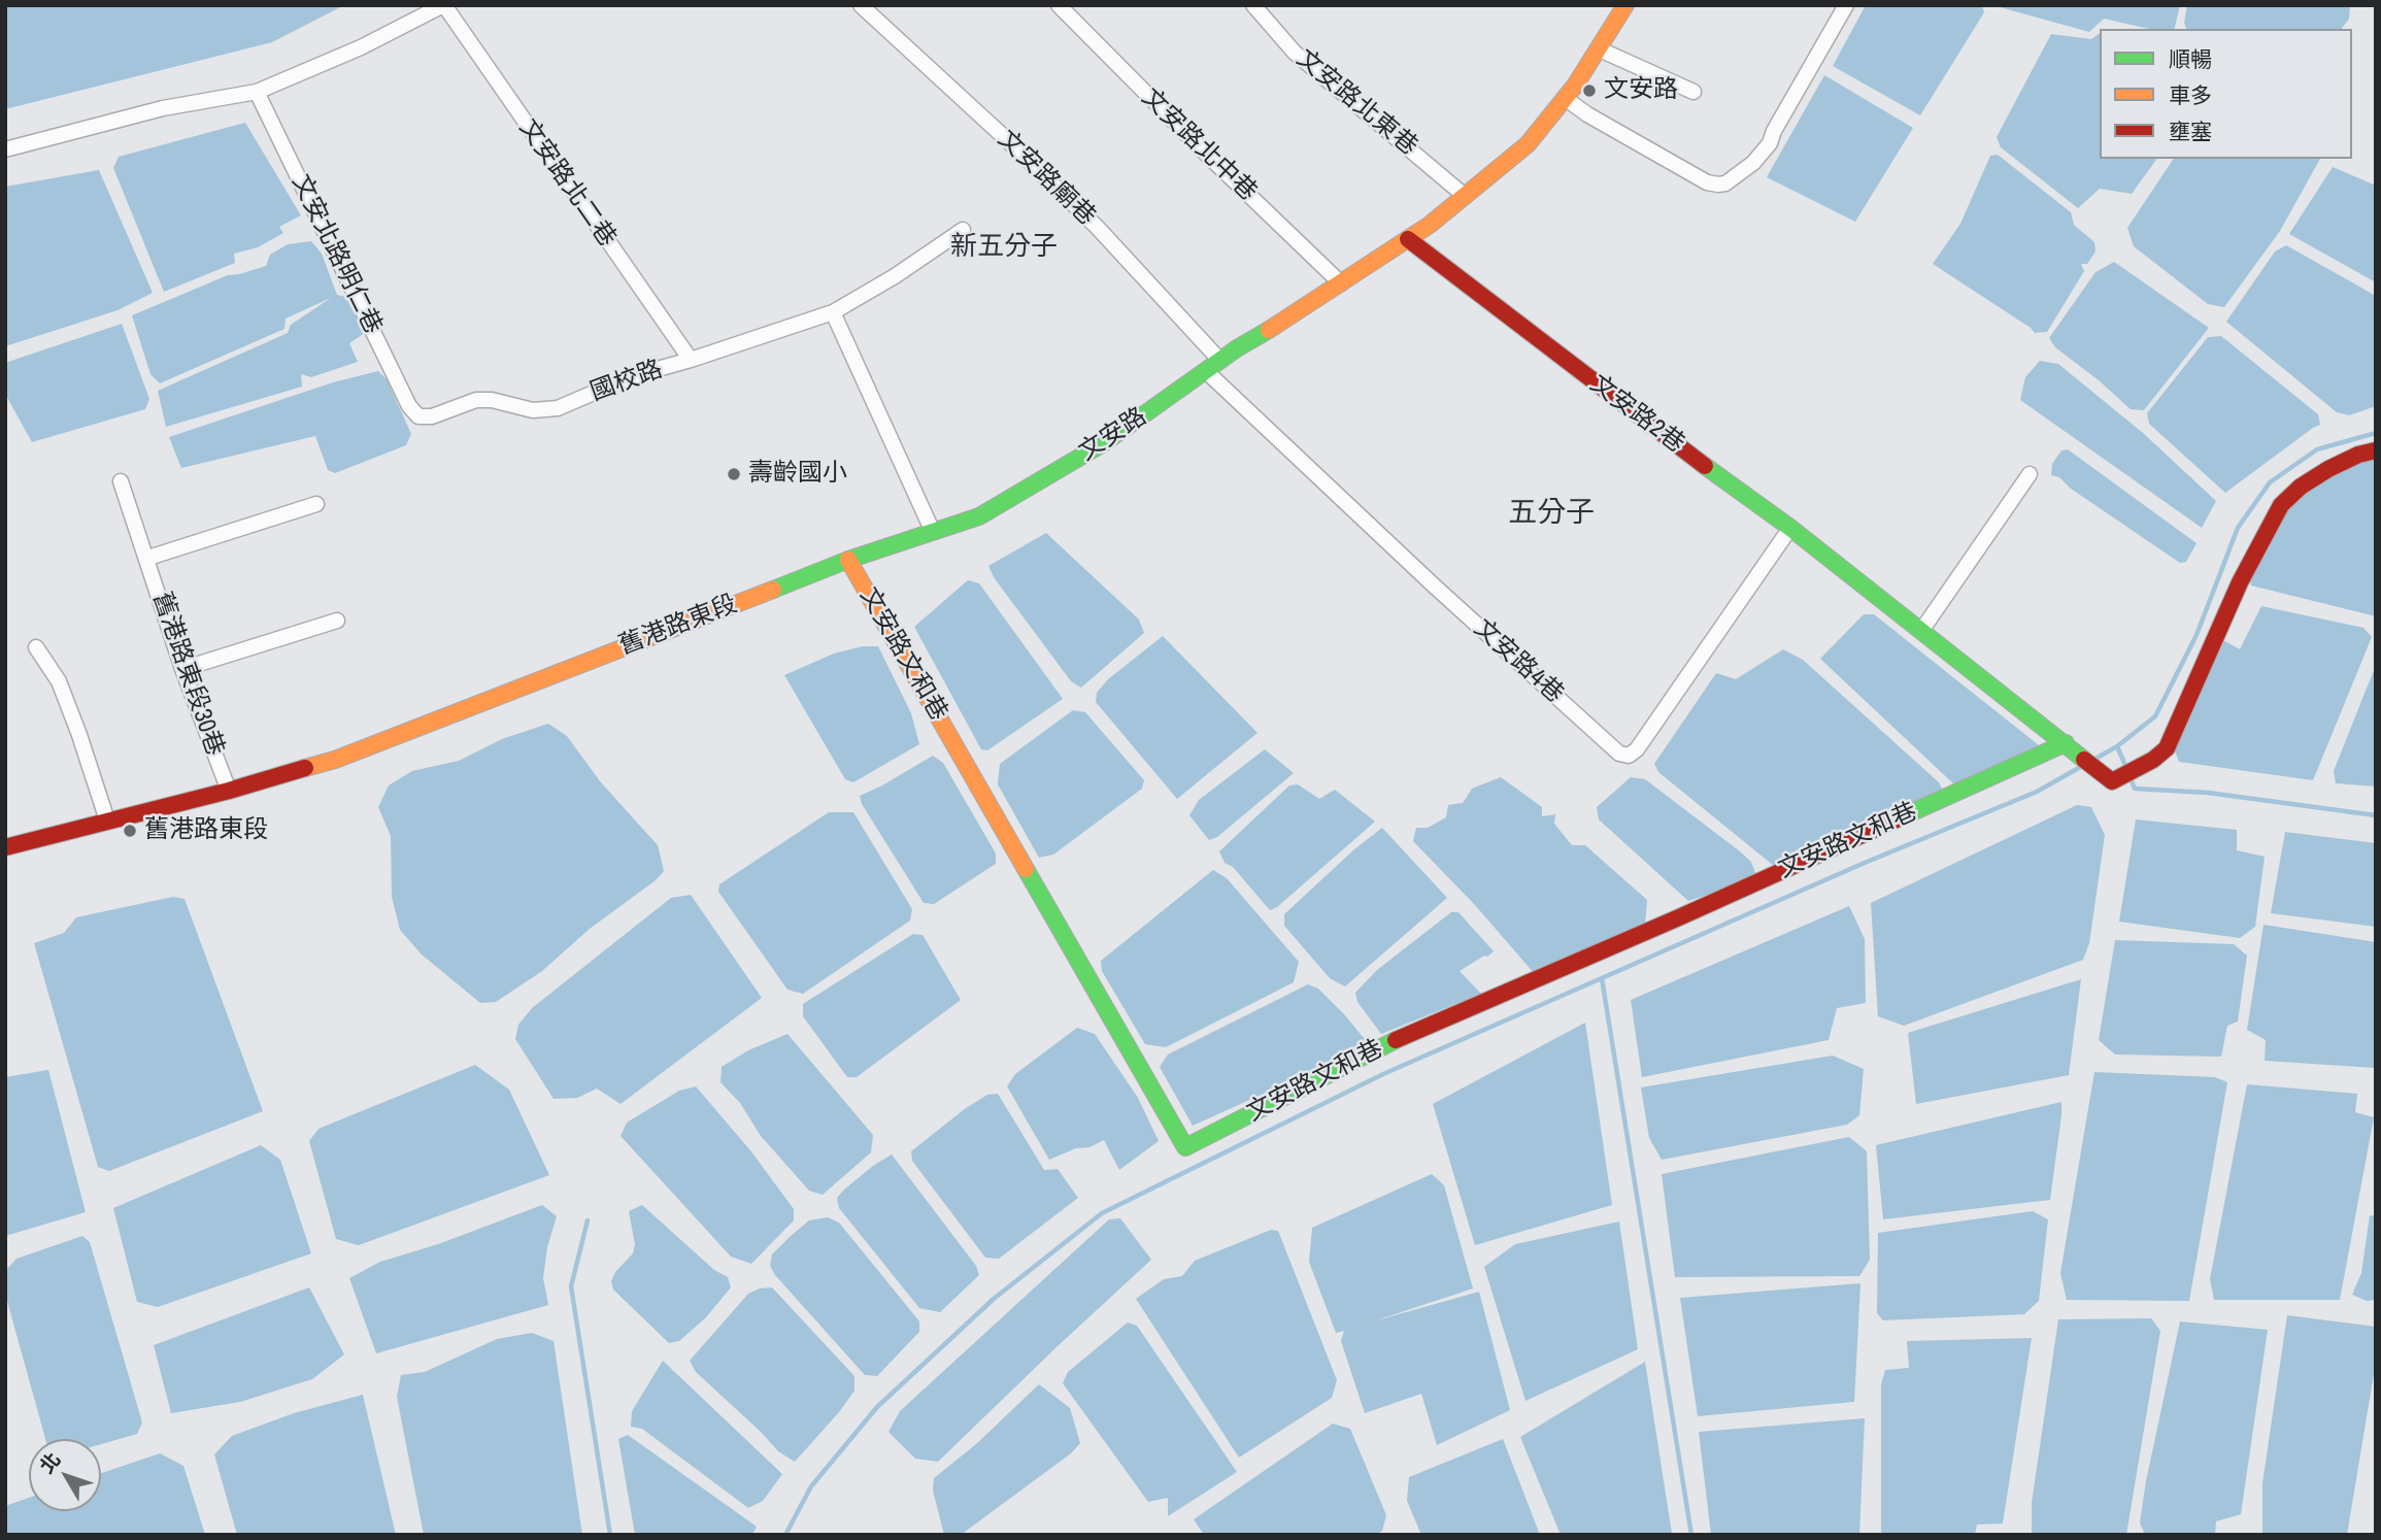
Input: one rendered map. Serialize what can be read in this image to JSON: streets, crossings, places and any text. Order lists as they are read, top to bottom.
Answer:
{
  "streets": {
    "street": [
      "文安路北東巷",
      "文安路北中巷",
      "文安路廟巷",
      "文安路北二巷",
      "文安北路明仁巷",
      "國校路",
      "文安路2巷",
      "文安路",
      "舊港路東段",
      "文安路文和巷",
      "文安路4巷",
      "舊港路東段30巷"
    ]
  },
  "crossings": [
    ["文安路北東巷", "文安路"],
    ["文安路北中巷", "文安路"],
    ["文安路廟巷", "文安路"],
    ["文安路北二巷", "國校路"],
    ["文安北路明仁巷", "國校路"],
    ["文安路2巷", "文安路"],
    ["文安路2巷", "文安路文和巷"],
    ["文安路2巷", "文安路4巷"],
    ["文安路", "舊港路東段"],
    ["文安路", "文安路4巷"],
    ["舊港路東段", "文安路文和巷"],
    ["舊港路東段", "舊港路東段30巷"]
  ],
  "districts": ["新五分子", "五分子"],
  "places": ["文安路", "壽齡國小", "舊港路東段"],
  "legend": ["順暢", "車多", "壅塞"],
  "north": "top left"
}
